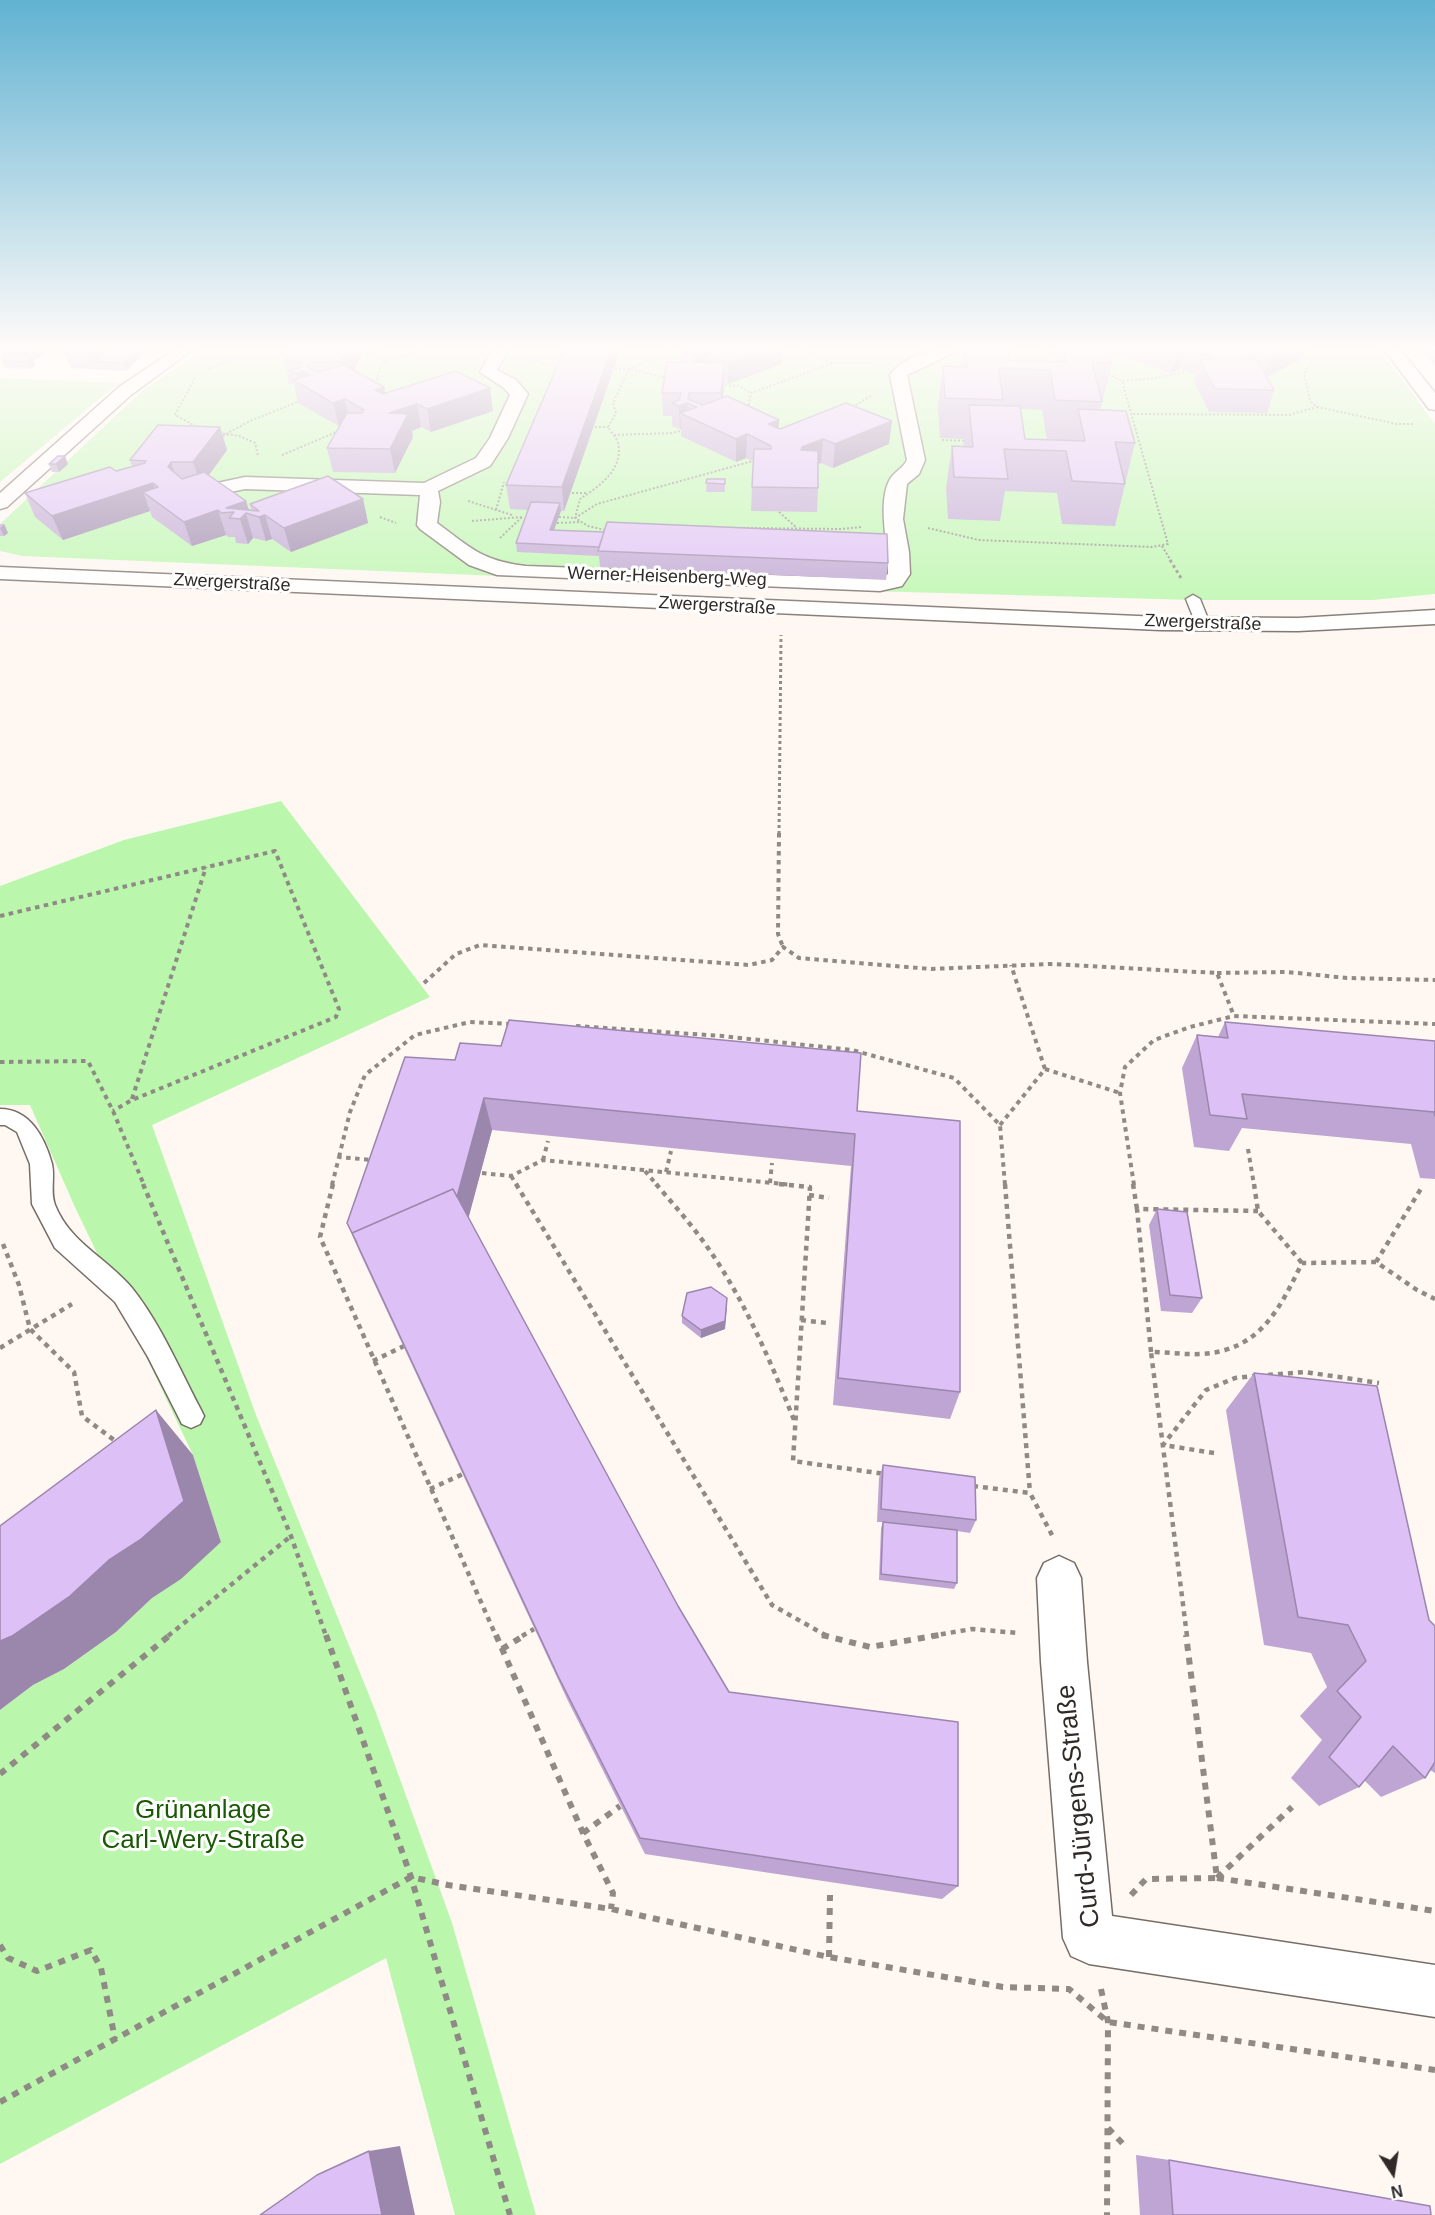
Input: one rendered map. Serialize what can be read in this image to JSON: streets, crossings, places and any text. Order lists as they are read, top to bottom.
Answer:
{
  "streets": {
    "street": ["Werner-Heisenberg-Weg", "Zwergerstraße", "Curd-Jürgens-Straße"]
  },
  "parks": ["Grünanlage Carl-Wery-Straße"],
  "north": "bottom"
}
